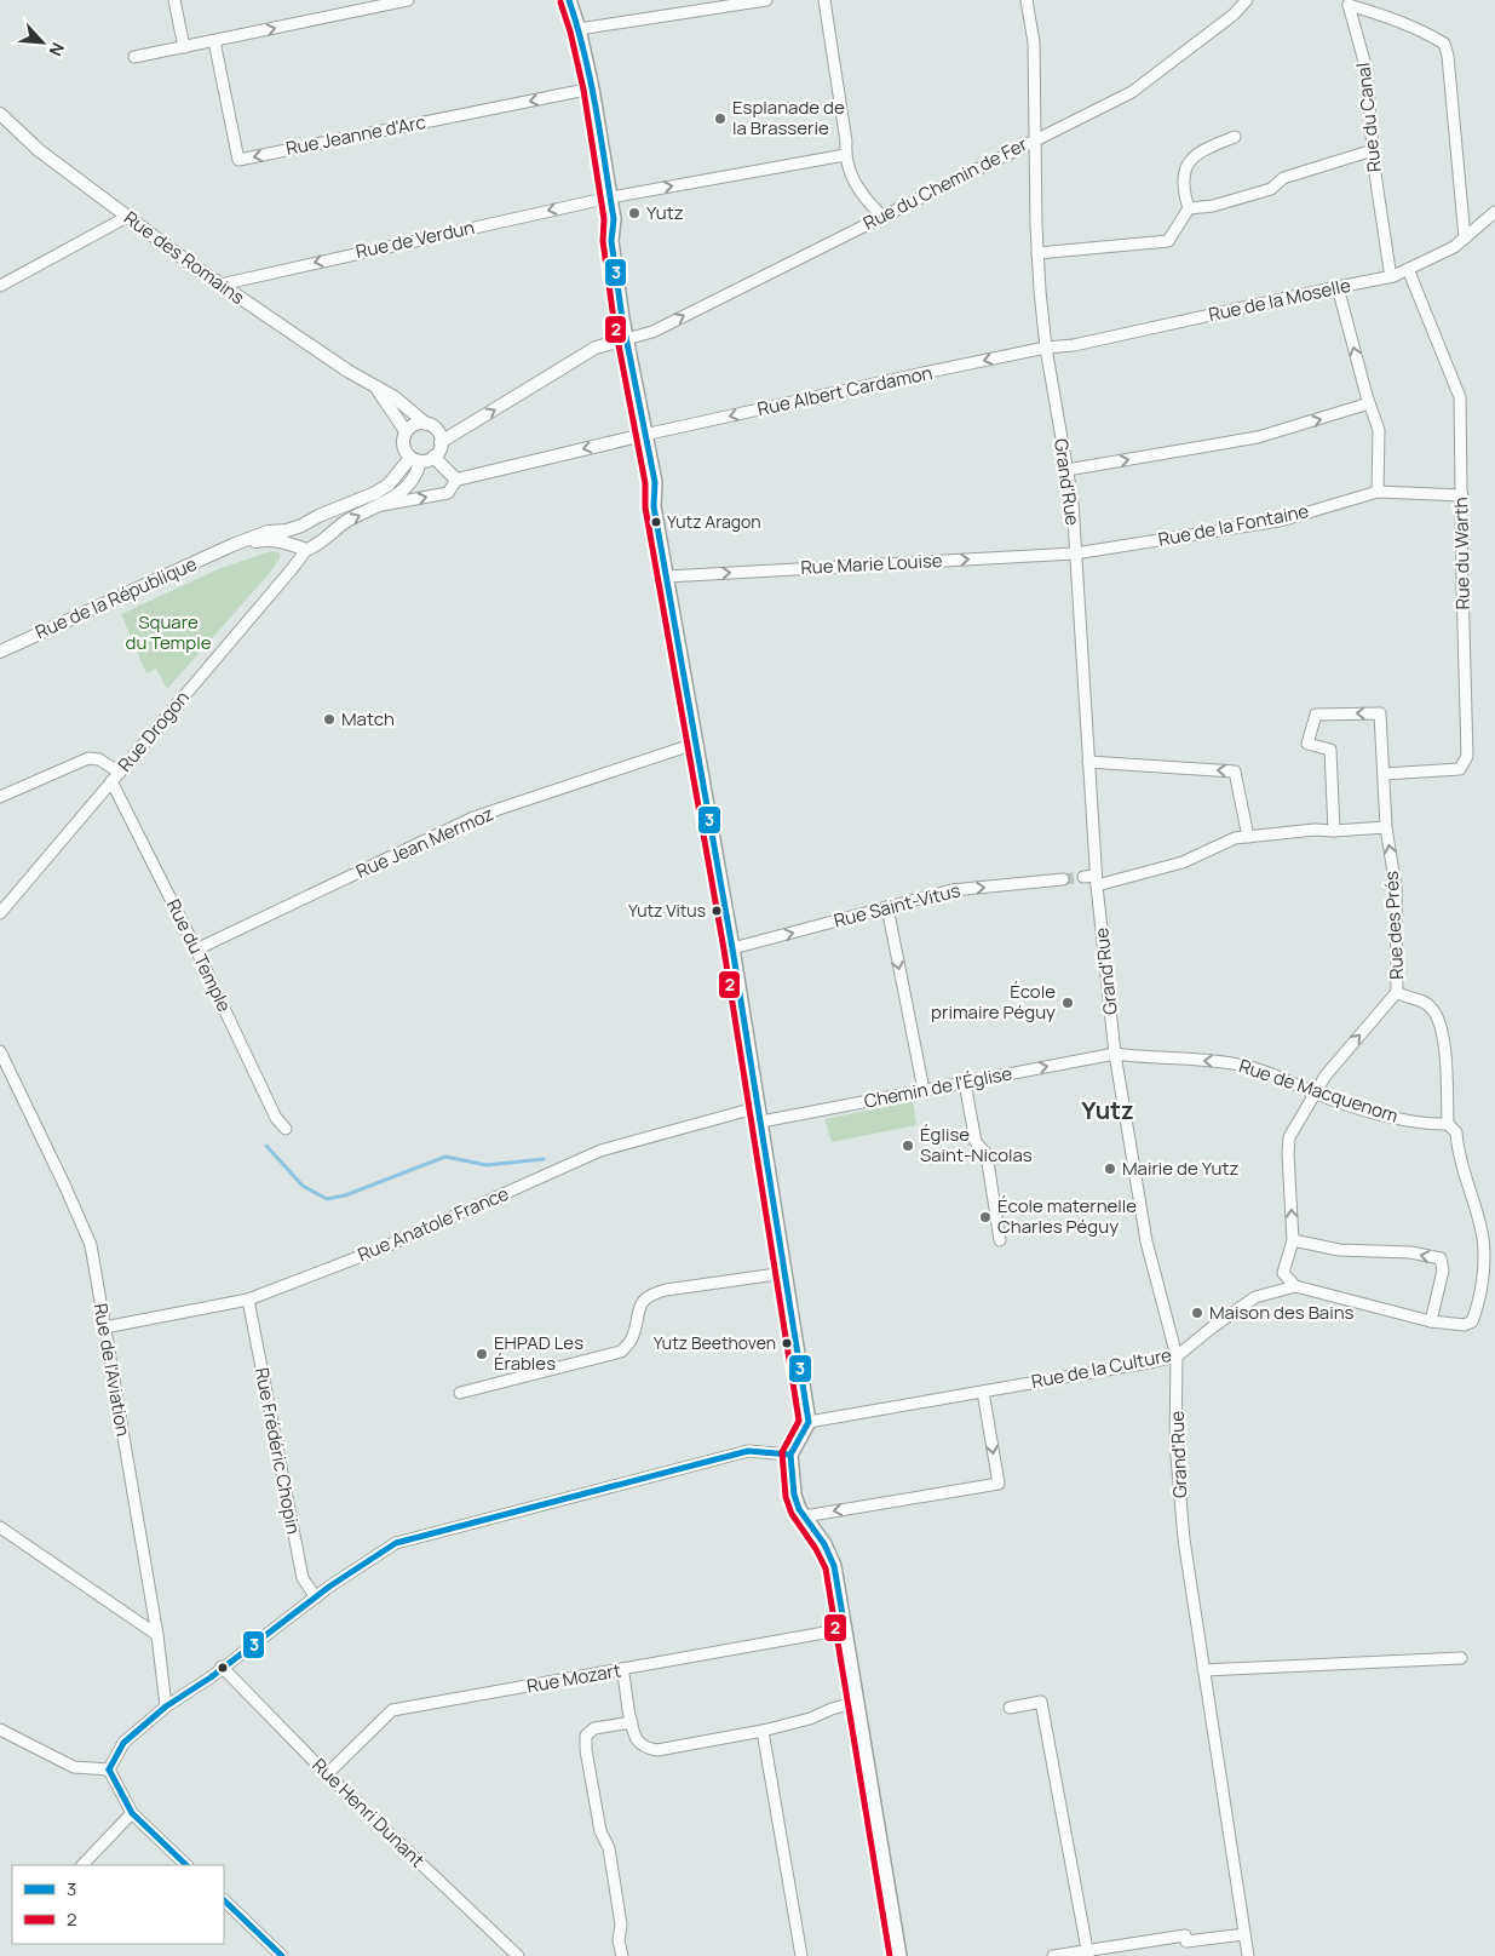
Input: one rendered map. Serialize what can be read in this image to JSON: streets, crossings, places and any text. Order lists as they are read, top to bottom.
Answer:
{
  "streets": {
    "street": [
      "Rue du Canal",
      "Rue Jeanne d'Arc",
      "Rue du Chemin de Fer",
      "Rue de Verdun",
      "Rue des Romains",
      "Rue de la Moselle",
      "Rue Albert Cardamon",
      "Grand'Rue",
      "Rue de la Fontaine",
      "Rue du Warth",
      "Rue Marie Louise",
      "Rue de la République",
      "Rue Drogon",
      "Rue Jean Mermoz",
      "Rue Saint-Vitus",
      "Rue des Prés",
      "Rue du Temple",
      "Chemin de l'Église",
      "Rue de Macquenom",
      "Rue Anatole France",
      "Rue de la Culture",
      "Rue de l'Aviation",
      "Rue Frédéric Chopin",
      "Rue Mozart",
      "Rue Henri Dunant"
    ]
  },
  "crossings": [
    ["Rue du Canal", "Rue de la Moselle"],
    ["Rue du Chemin de Fer", "Grand'Rue"],
    ["Rue de Verdun", "Rue des Romains"],
    ["Rue des Romains", "Rue de la République"],
    ["Rue de la Moselle", "Rue Albert Cardamon"],
    ["Rue de la Moselle", "Grand'Rue"],
    ["Rue de la Moselle", "Rue du Warth"],
    ["Rue Albert Cardamon", "Grand'Rue"],
    ["Grand'Rue", "Rue de la Fontaine"],
    ["Grand'Rue", "Rue Marie Louise"],
    ["Grand'Rue", "Chemin de l'Église"],
    ["Grand'Rue", "Rue de Macquenom"],
    ["Grand'Rue", "Rue de la Culture"],
    ["Rue de la Fontaine", "Rue du Warth"],
    ["Rue de la Fontaine", "Rue Marie Louise"],
    ["Rue du Warth", "Rue des Prés"],
    ["Rue de la République", "Rue Drogon"],
    ["Rue Drogon", "Rue du Temple"],
    ["Rue Jean Mermoz", "Rue du Temple"],
    ["Rue des Prés", "Rue de Macquenom"],
    ["Rue des Prés", "Rue de la Culture"],
    ["Chemin de l'Église", "Rue de Macquenom"],
    ["Rue Anatole France", "Rue de l'Aviation"],
    ["Rue Anatole France", "Rue Frédéric Chopin"],
    ["Rue Mozart", "Rue Henri Dunant"]
  ],
  "one_way": [
    "Rue du Chemin de Fer",
    "Rue de Verdun",
    "Rue Albert Cardamon",
    "Rue Marie Louise",
    "Rue Saint-Vitus",
    "Chemin de l'Église",
    "Rue de Macquenom"
  ],
  "districts": ["Yutz"],
  "parks": ["Square du Temple"],
  "places": [
    "Esplanade de la Brasserie",
    "Yutz",
    "Yutz Aragon",
    "Match",
    "Yutz Vitus",
    "École primaire Péguy",
    "Église Saint-Nicolas",
    "Mairie de Yutz",
    "École maternelle Charles Péguy",
    "Maison des Bains",
    "Yutz Beethoven",
    "EHPAD Les Érables"
  ],
  "lines": ["transit line 3", "transit line 2"],
  "legend": ["3", "2"],
  "north": "bottom right"
}
